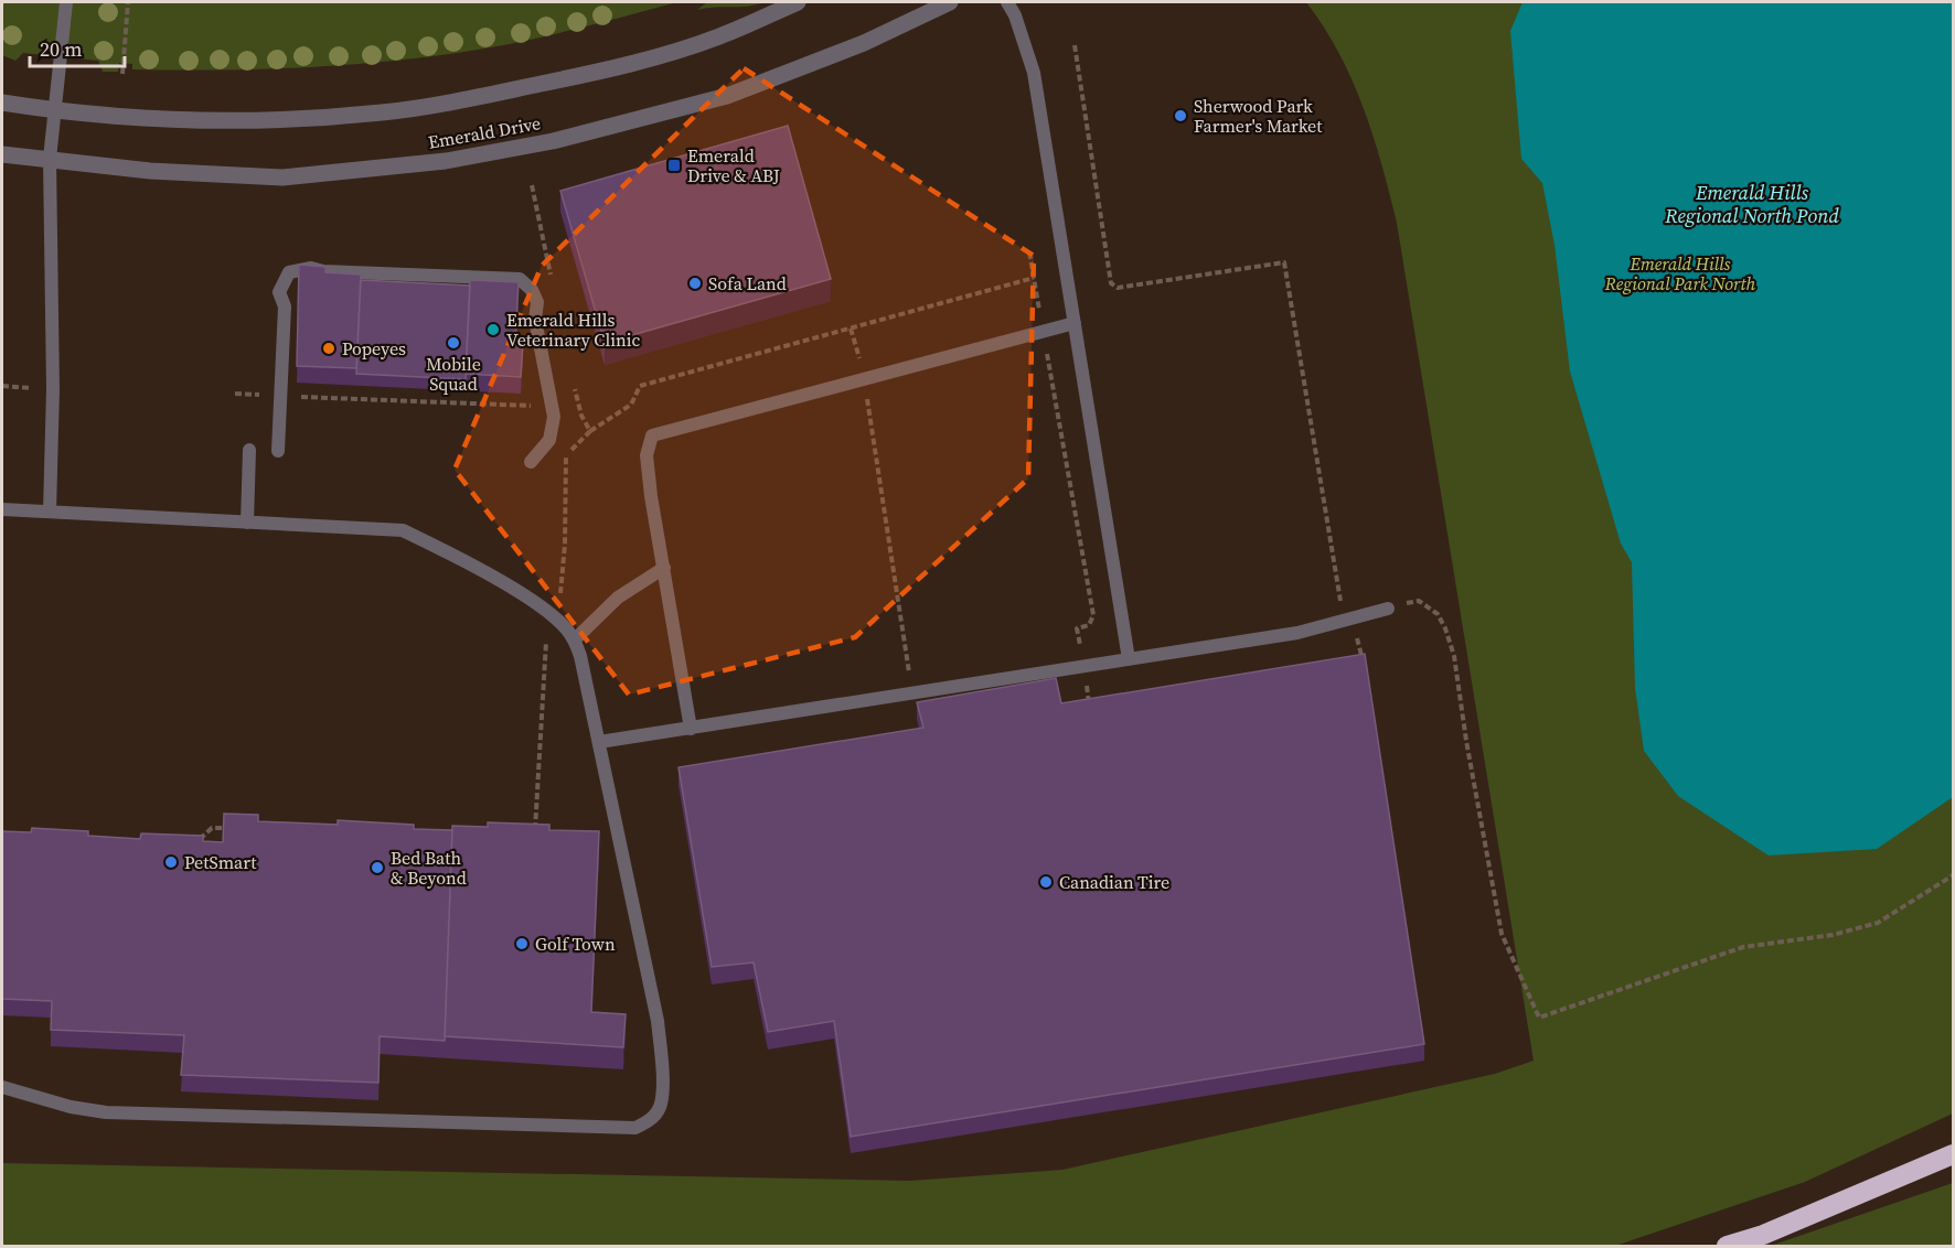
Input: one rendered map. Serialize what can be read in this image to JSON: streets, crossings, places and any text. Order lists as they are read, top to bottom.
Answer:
{
  "streets": {
    "street": ["Emerald Drive"]
  },
  "water": ["Emerald Hills Regional North Pond"],
  "parks": ["Emerald Hills Regional Park North"],
  "places": {
    "other": [
      "Sherwood Park Farmer's Market",
      "Sofa Land",
      "Emerald Hills Veterinary Clinic",
      "Mobile Squad",
      "Popeyes",
      "PetSmart",
      "Bed Bath & Beyond",
      "Canadian Tire",
      "Golf Town"
    ],
    "transit": ["Emerald Drive & ABJ"]
  },
  "scale_bar": "20 m"
}
